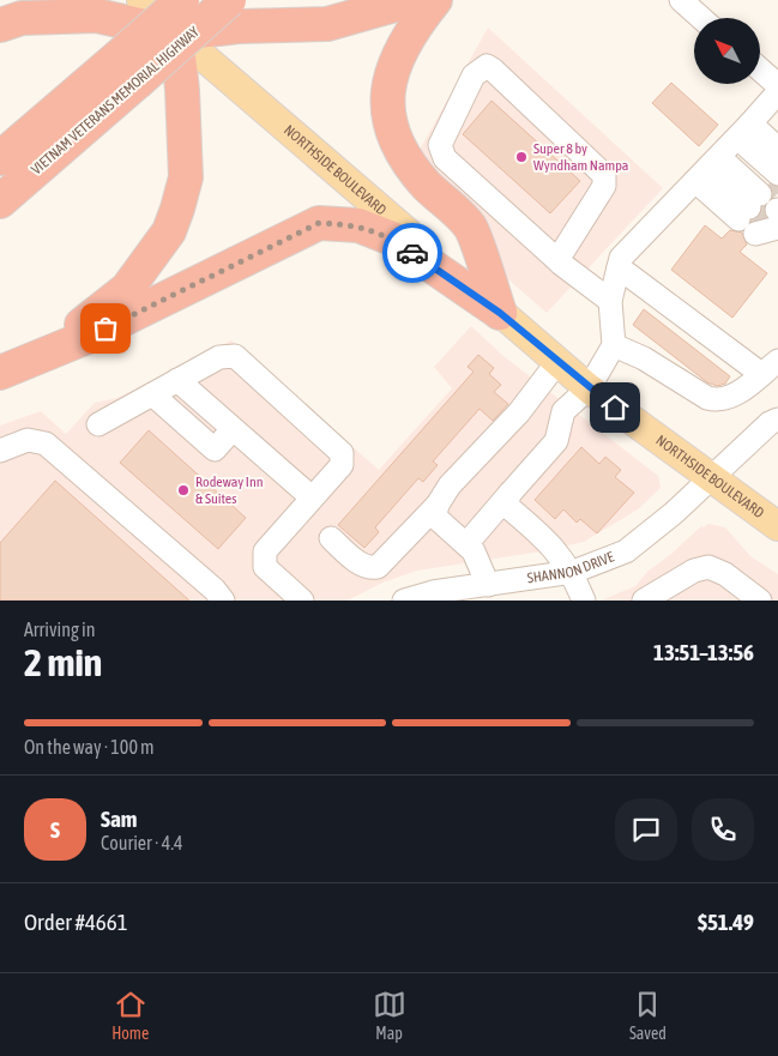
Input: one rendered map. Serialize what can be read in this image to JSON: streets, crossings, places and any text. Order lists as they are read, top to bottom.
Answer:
{
  "streets": {
    "highway": ["VIETNAM VETERANS MEMORIAL HIGHWAY"],
    "main road": ["NORTHSIDE BOULEVARD"],
    "street": ["SHANNON DRIVE"]
  },
  "crossings": [
    ["NORTHSIDE BOULEVARD", "SHANNON DRIVE"]
  ],
  "places": ["Super 8 by Wyndham Nampa", "Rodeway Inn & Suites"],
  "north": "top left",
  "page": {
    "heading": ["2 min", "Arriving in", "13:51–13:56"],
    "panel": [
      "Sam",
      "Courier · 4.4",
      "Order #4661",
      "$51.49"
    ],
    "bar": "On the way · 100 m",
    "round": "S",
    "tabs": ["Home", "Map", "Saved"]
  }
}
